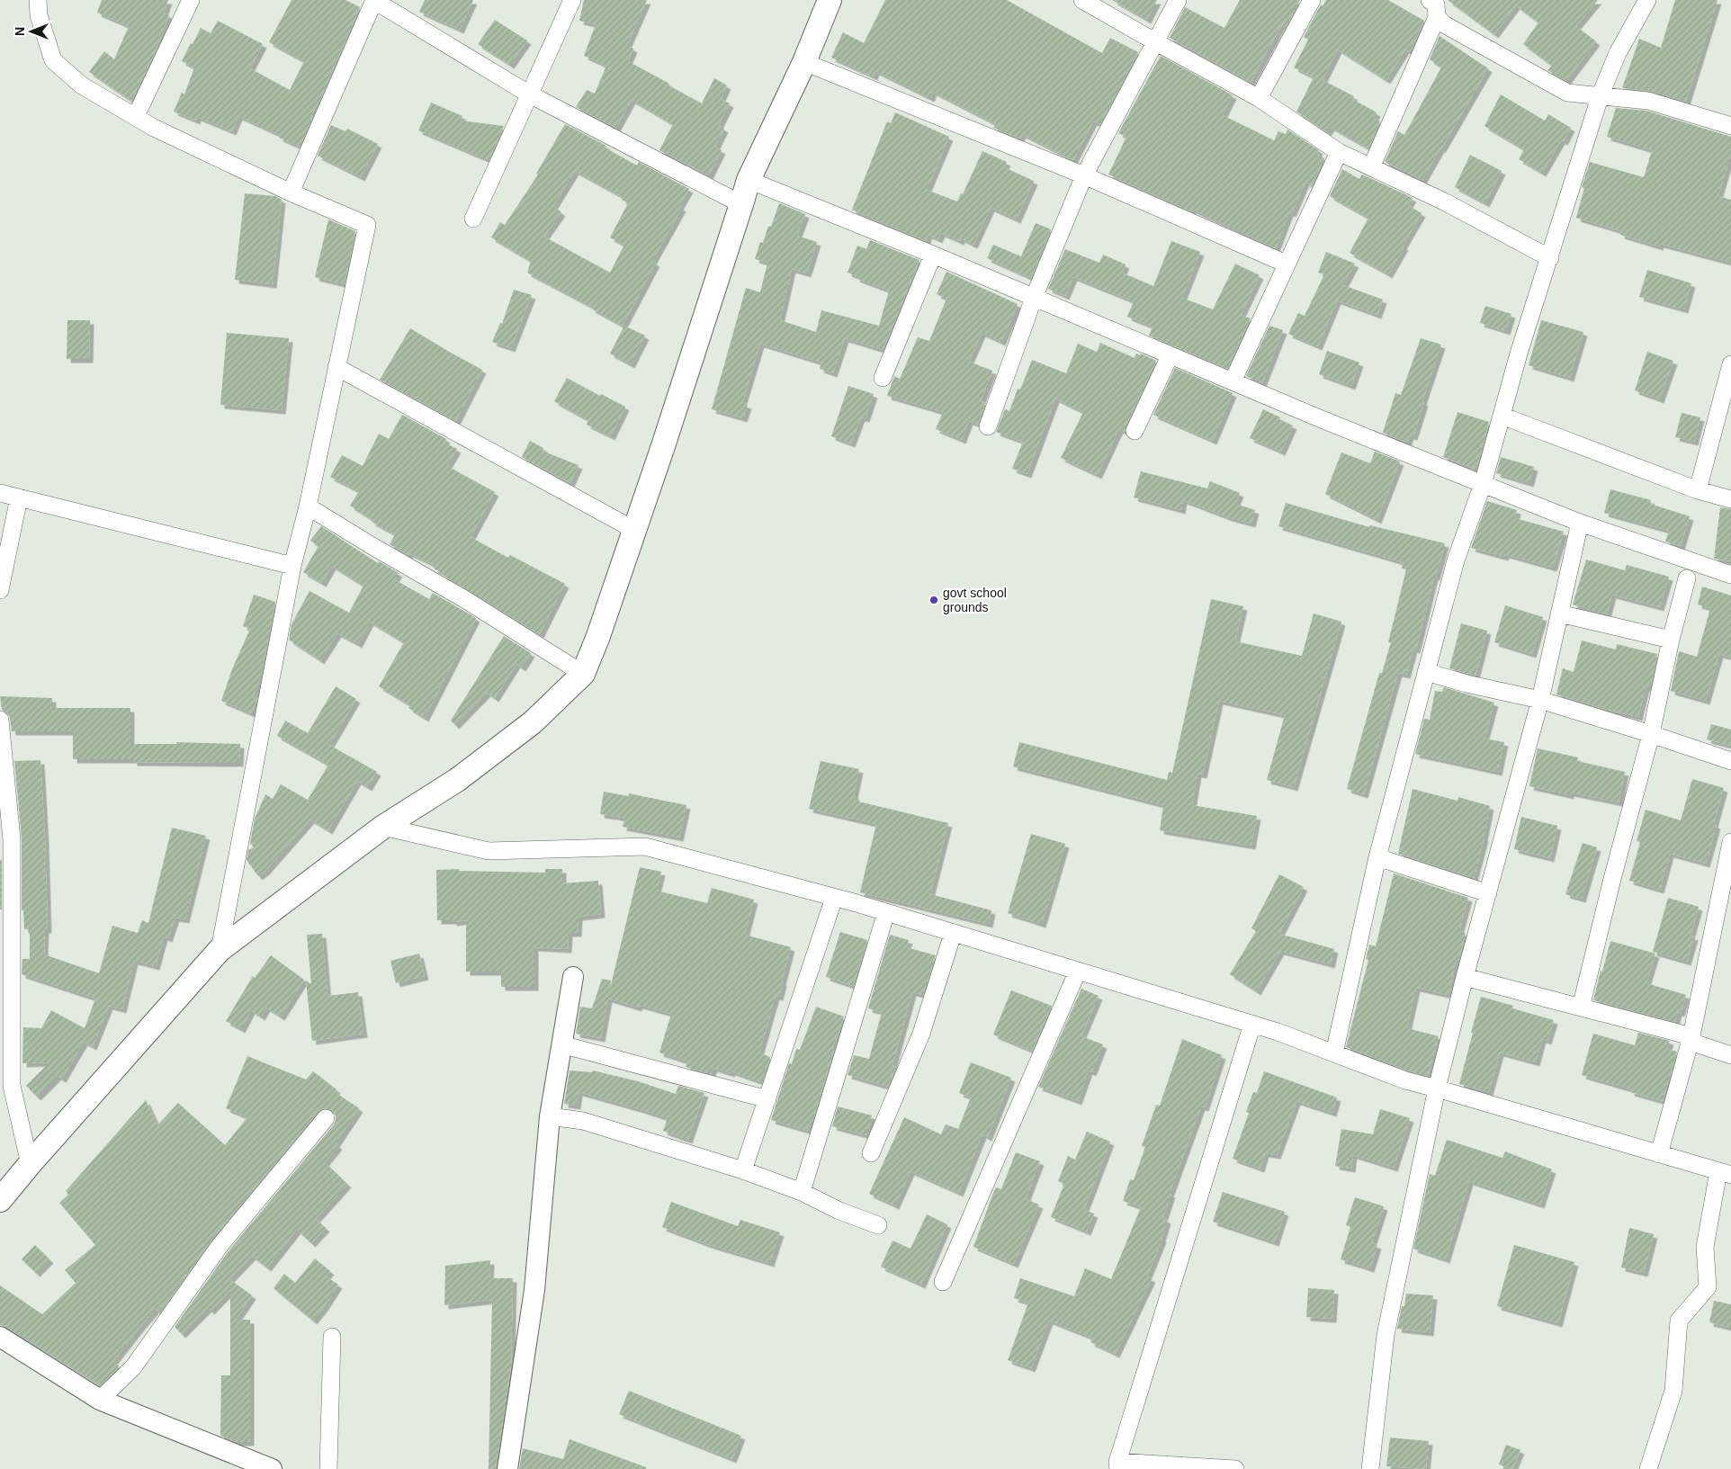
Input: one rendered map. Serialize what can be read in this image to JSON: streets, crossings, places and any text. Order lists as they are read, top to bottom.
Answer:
{
  "places": ["govt school grounds"],
  "north": "left"
}
